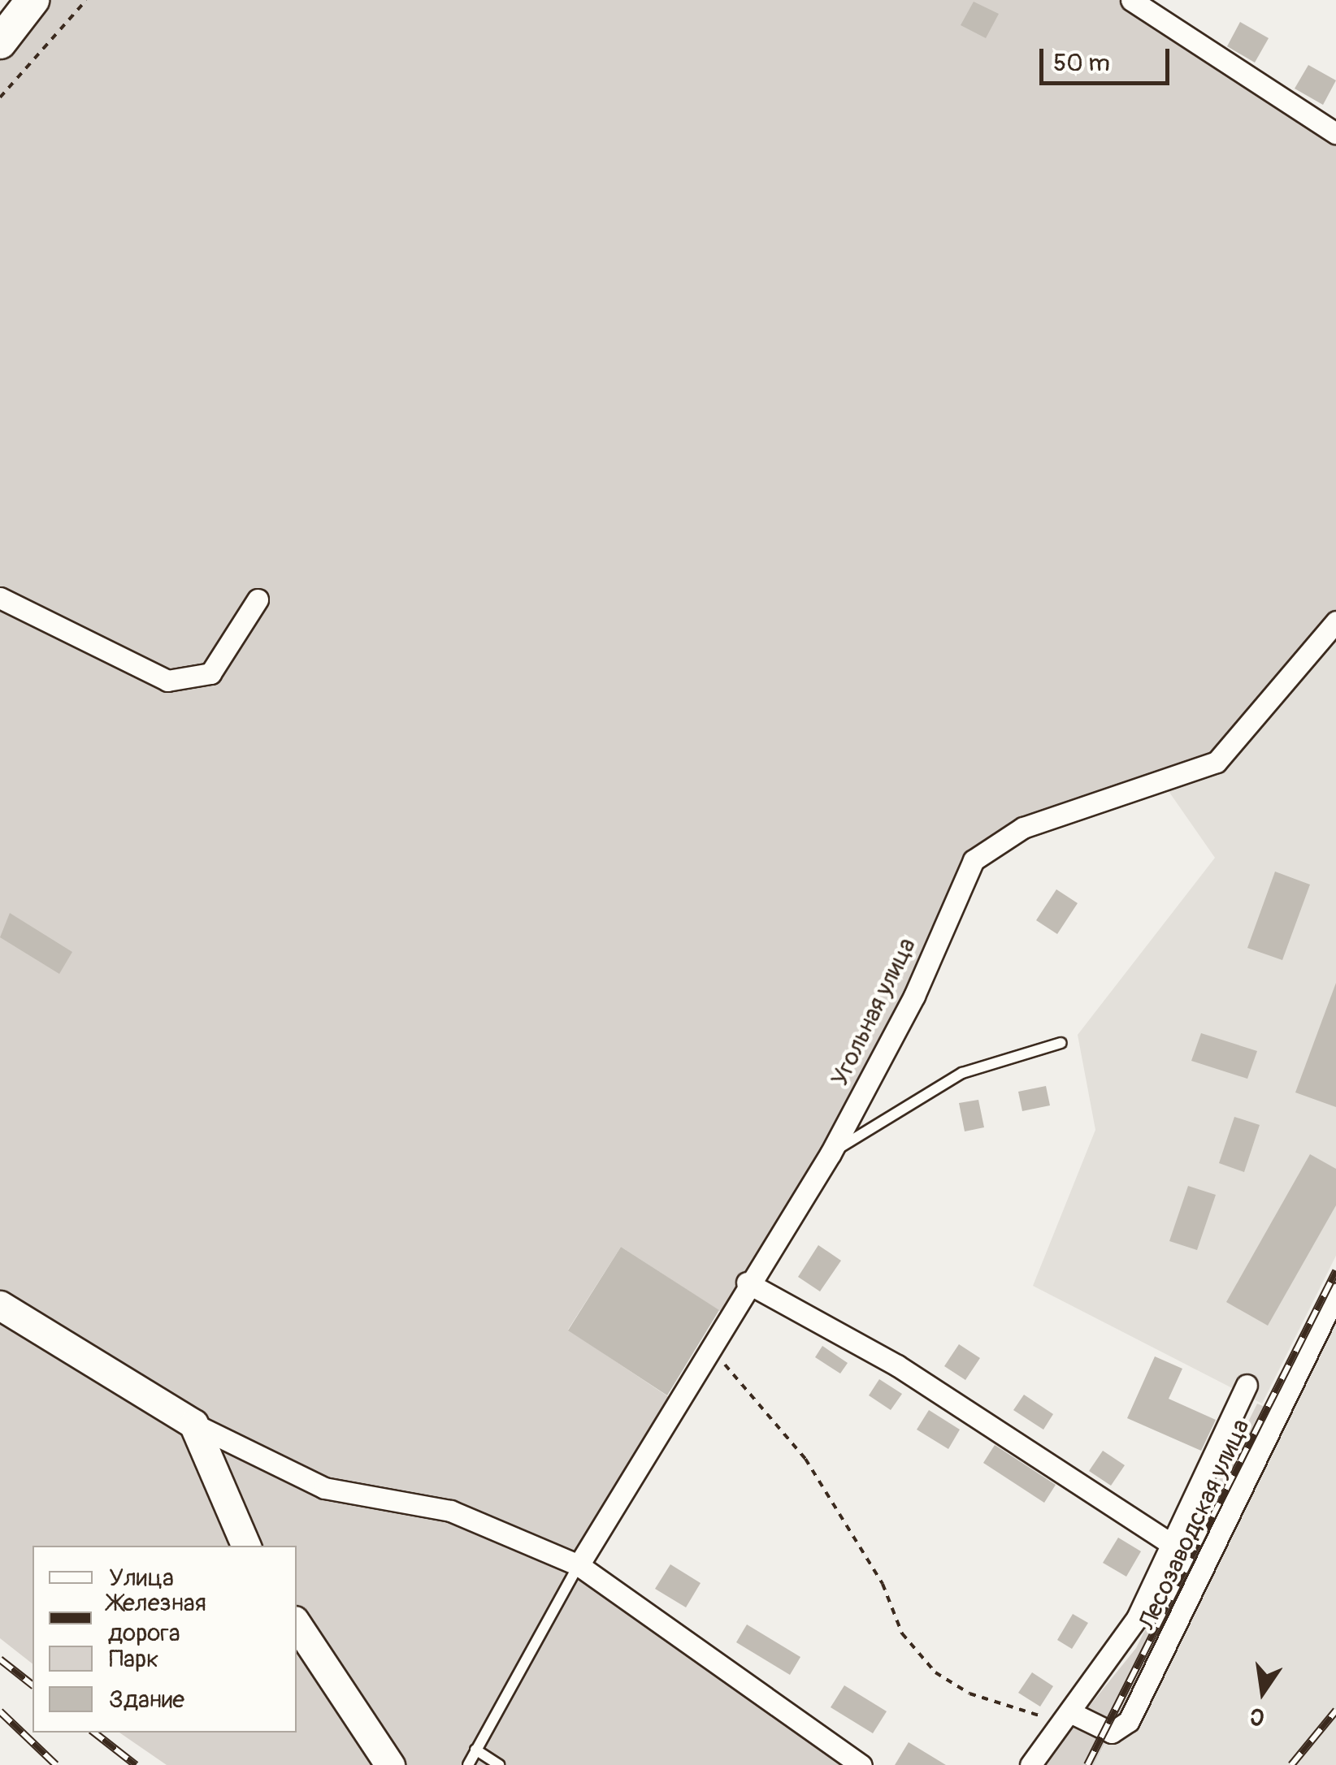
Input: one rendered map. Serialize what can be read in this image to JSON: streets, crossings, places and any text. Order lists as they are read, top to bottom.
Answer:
{
  "streets": {
    "street": ["Угольная улица", "Лесозаводская улица"]
  },
  "legend": [
    "Улица",
    "Железная дорога",
    "Парк",
    "Здание"
  ],
  "scale_bar": "50 m",
  "north": "bottom"
}
